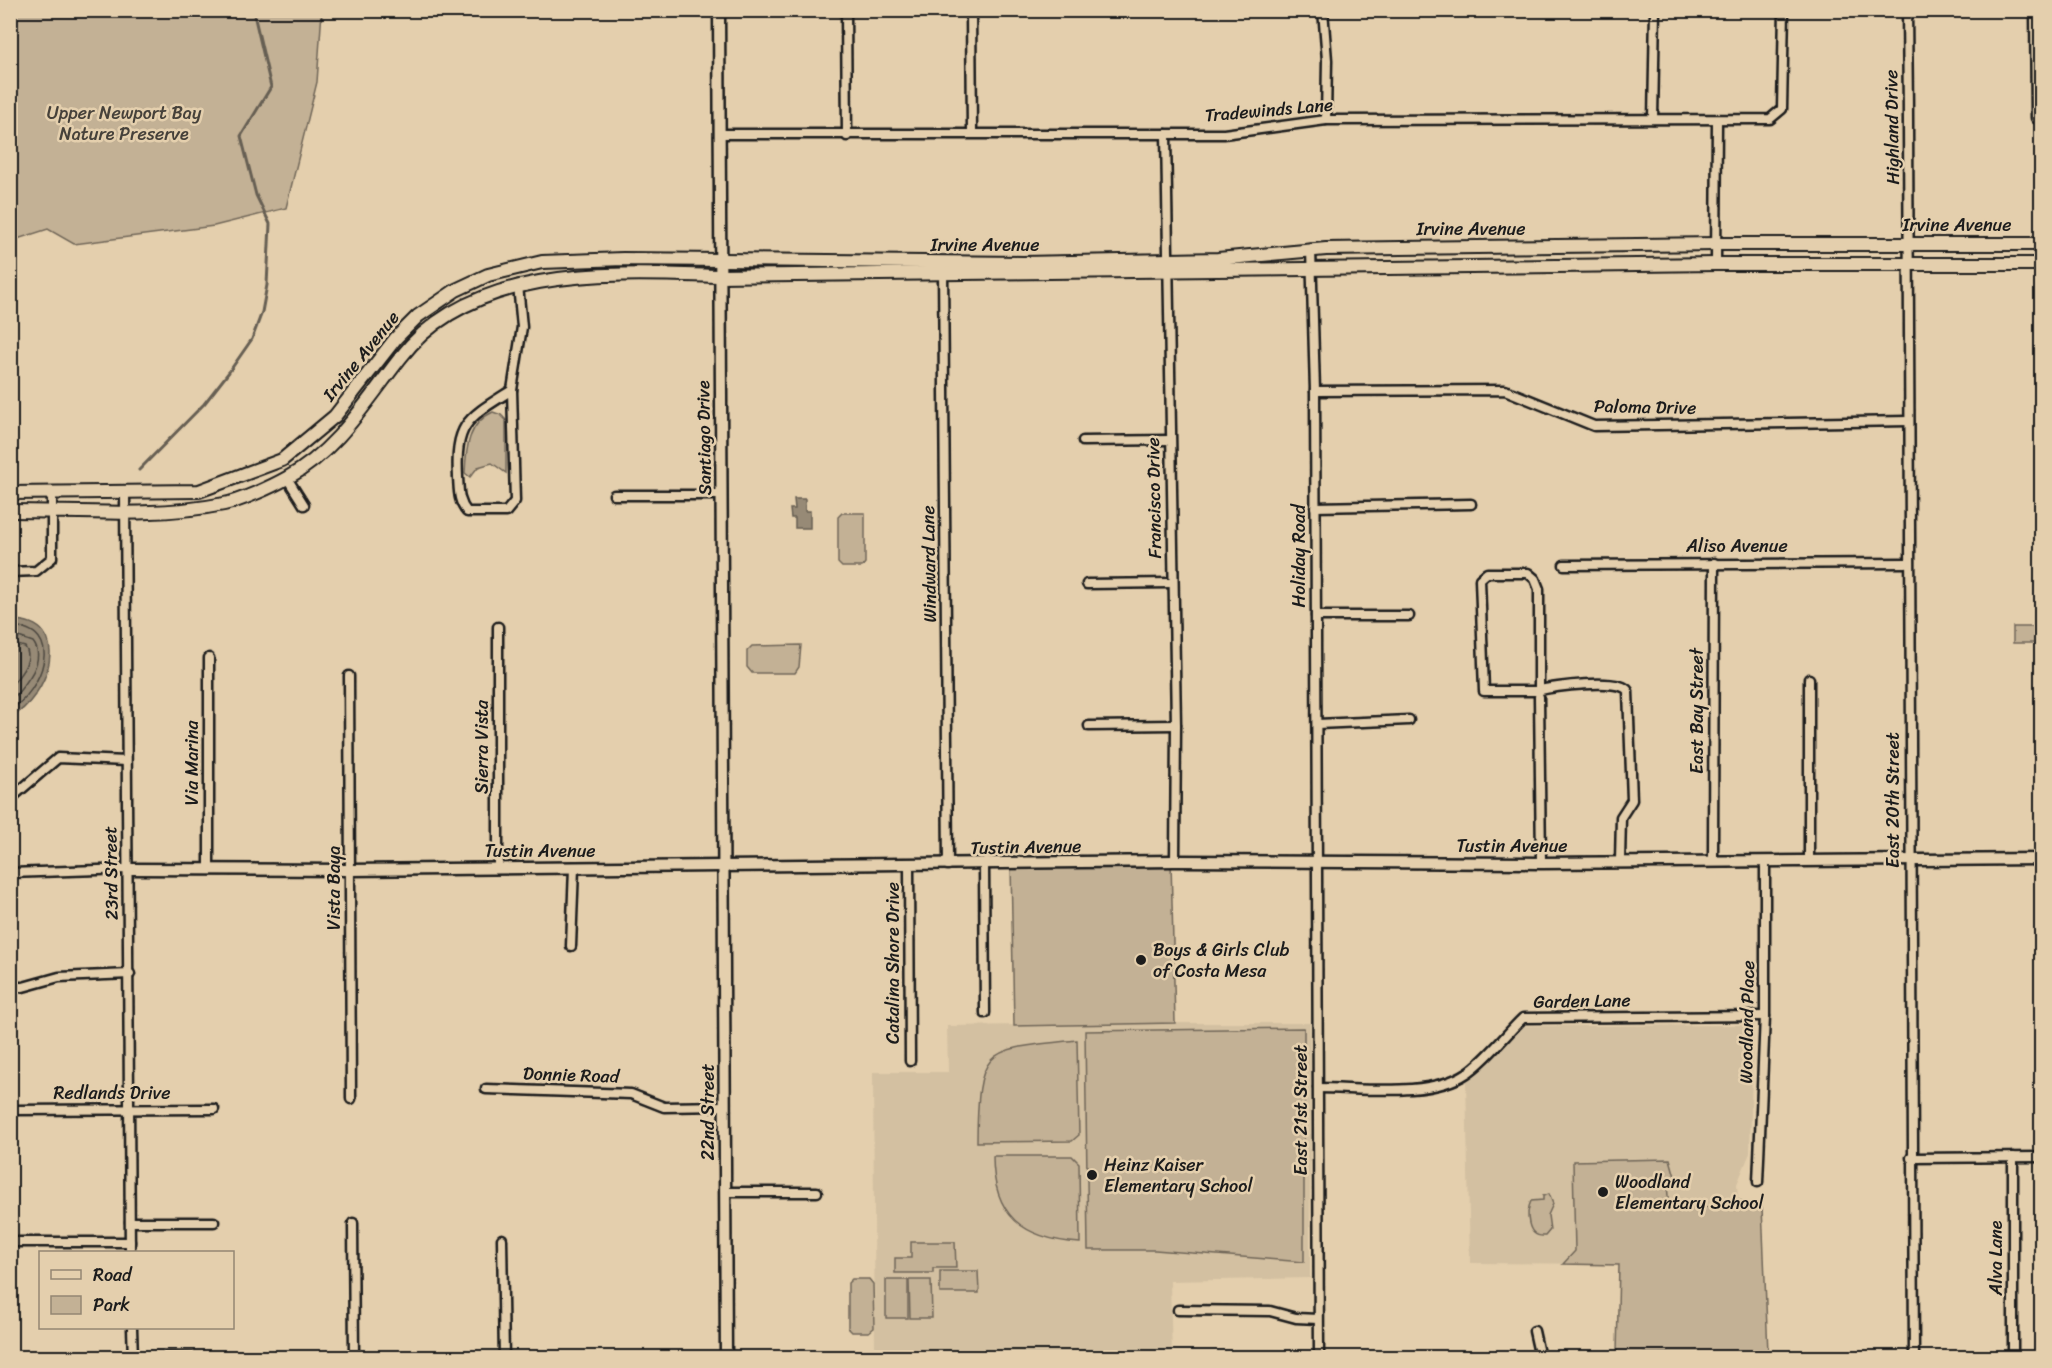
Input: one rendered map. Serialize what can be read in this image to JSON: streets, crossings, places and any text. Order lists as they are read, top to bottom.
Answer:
{
  "streets": {
    "main road": ["Irvine Avenue"],
    "street": [
      "Tradewinds Lane",
      "Highland Drive",
      "Paloma Drive",
      "Santiago Drive",
      "Francisco Drive",
      "Aliso Avenue",
      "Holiday Road",
      "Windward Lane",
      "East Bay Street",
      "Sierra Vista",
      "Via Marina",
      "East 20th Street",
      "Tustin Avenue",
      "23rd Street",
      "Vista Baya",
      "Catalina Shore Drive",
      "Garden Lane",
      "Woodland Place",
      "Donnie Road",
      "Redlands Drive",
      "East 21st Street",
      "22nd Street",
      "Alva Lane"
    ]
  },
  "crossings": [
    ["Tradewinds Lane", "Santiago Drive"],
    ["Tradewinds Lane", "Francisco Drive"],
    ["Highland Drive", "Irvine Avenue"],
    ["Highland Drive", "East 20th Street"],
    ["Irvine Avenue", "Santiago Drive"],
    ["Irvine Avenue", "Francisco Drive"],
    ["Irvine Avenue", "Holiday Road"],
    ["Irvine Avenue", "Windward Lane"],
    ["Irvine Avenue", "East 20th Street"],
    ["Irvine Avenue", "23rd Street"],
    ["Paloma Drive", "Holiday Road"],
    ["Paloma Drive", "East 20th Street"],
    ["Santiago Drive", "Tustin Avenue"],
    ["Santiago Drive", "22nd Street"],
    ["Francisco Drive", "Tustin Avenue"],
    ["Aliso Avenue", "East Bay Street"],
    ["Aliso Avenue", "East 20th Street"],
    ["Holiday Road", "Tustin Avenue"],
    ["Holiday Road", "East 21st Street"],
    ["Windward Lane", "Tustin Avenue"],
    ["East Bay Street", "Tustin Avenue"],
    ["Sierra Vista", "Tustin Avenue"],
    ["Via Marina", "Tustin Avenue"],
    ["East 20th Street", "Tustin Avenue"],
    ["Tustin Avenue", "23rd Street"],
    ["Tustin Avenue", "Vista Baya"],
    ["Tustin Avenue", "Catalina Shore Drive"],
    ["Tustin Avenue", "Woodland Place"],
    ["Tustin Avenue", "East 21st Street"],
    ["Tustin Avenue", "22nd Street"],
    ["23rd Street", "Redlands Drive"],
    ["Garden Lane", "Woodland Place"],
    ["Garden Lane", "East 21st Street"],
    ["Donnie Road", "22nd Street"]
  ],
  "parks": ["Upper Newport Bay Nature Preserve"],
  "places": ["Boys & Girls Club of Costa Mesa", "Heinz Kaiser Elementary School", "Woodland Elementary School"],
  "legend": ["Road", "Park"]
}
